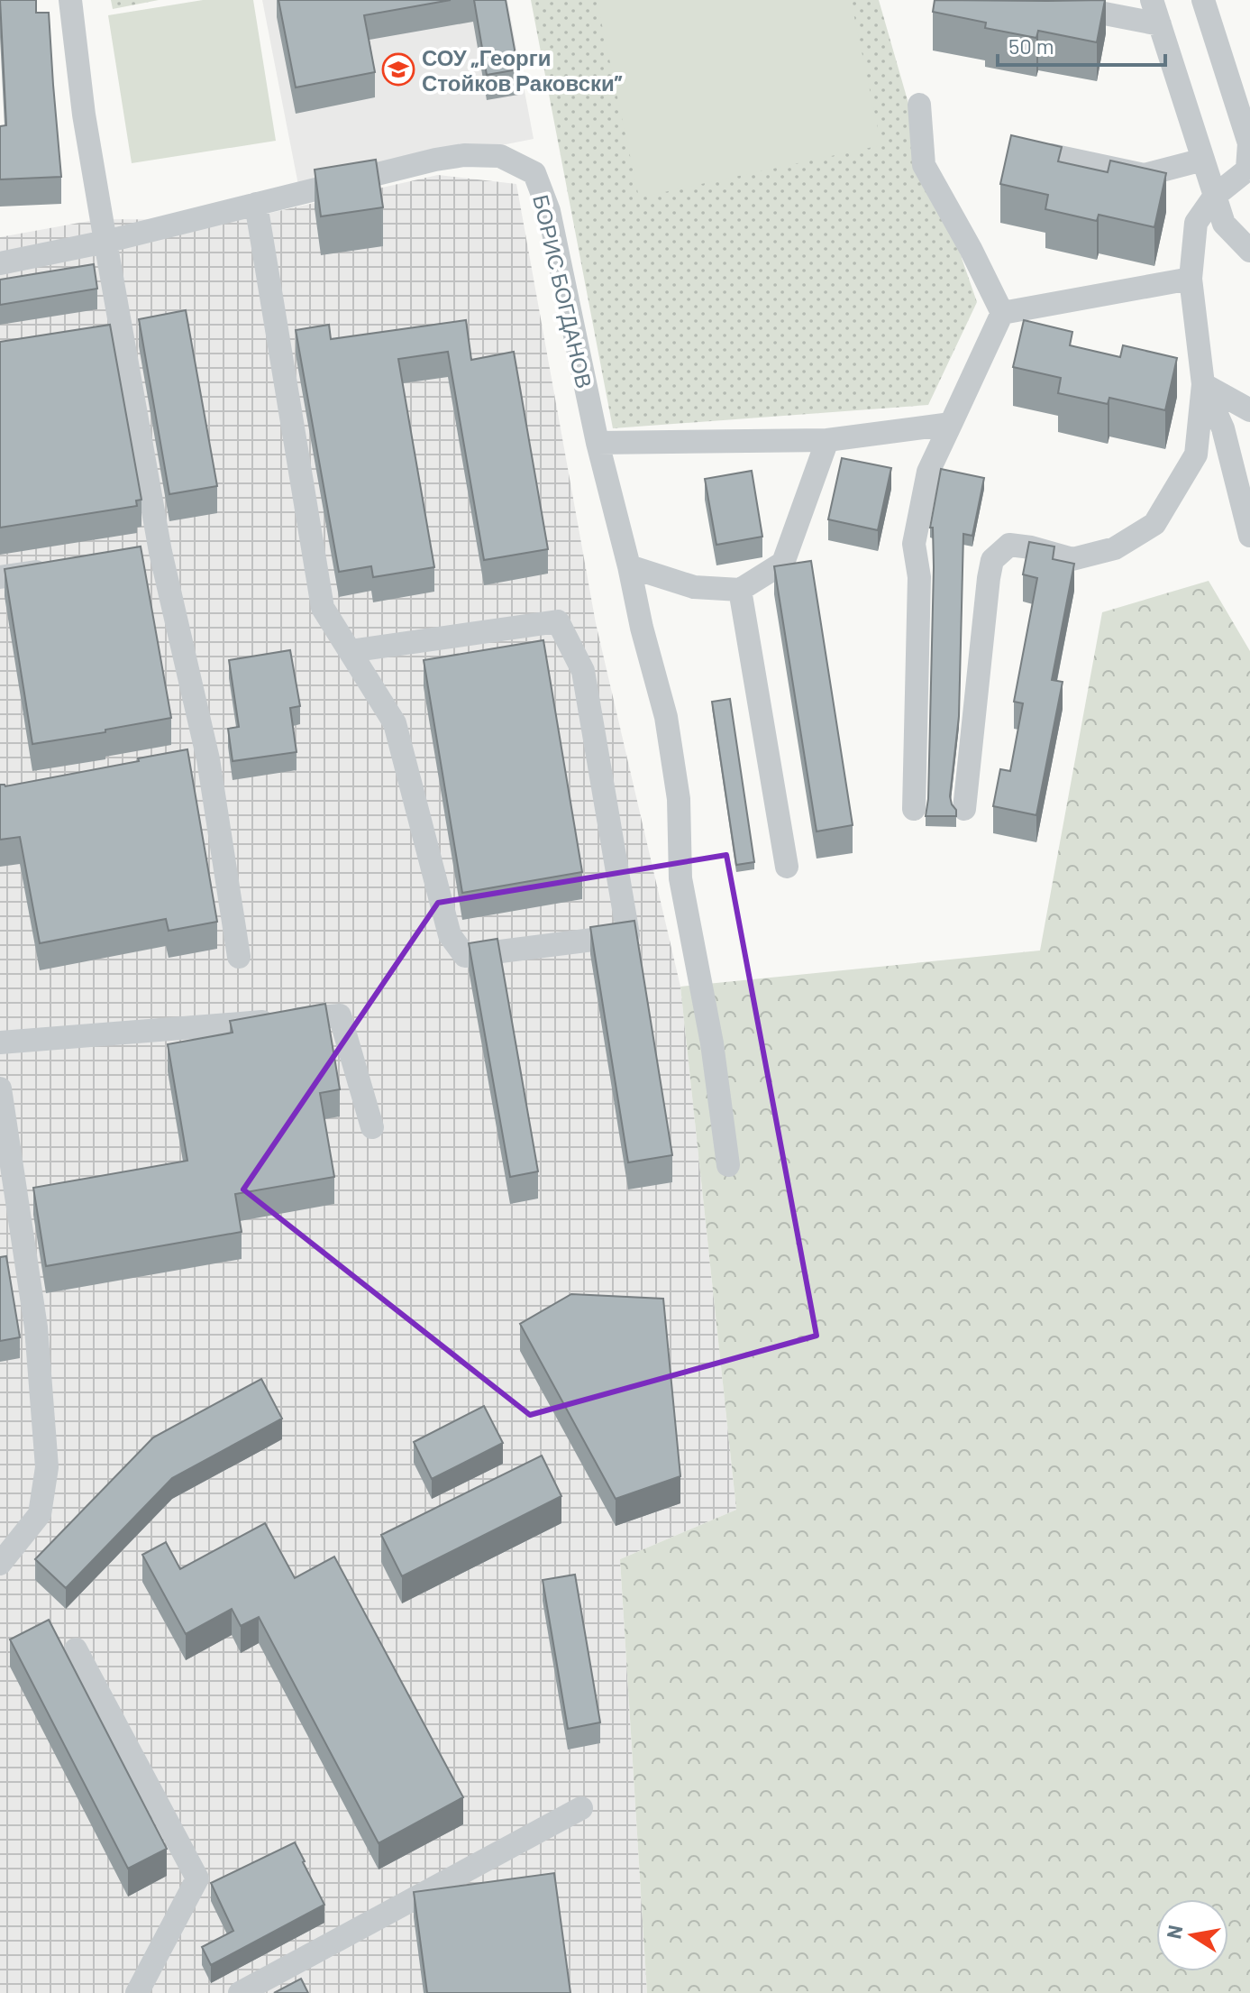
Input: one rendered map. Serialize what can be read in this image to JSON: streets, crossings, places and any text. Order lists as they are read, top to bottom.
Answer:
{
  "streets": {
    "street": ["БОРИС БОГДАНОВ"]
  },
  "places": {
    "school or university": ["СОУ „Георги Стойков Раковски”"]
  },
  "scale_bar": "50 m",
  "north": "left"
}
